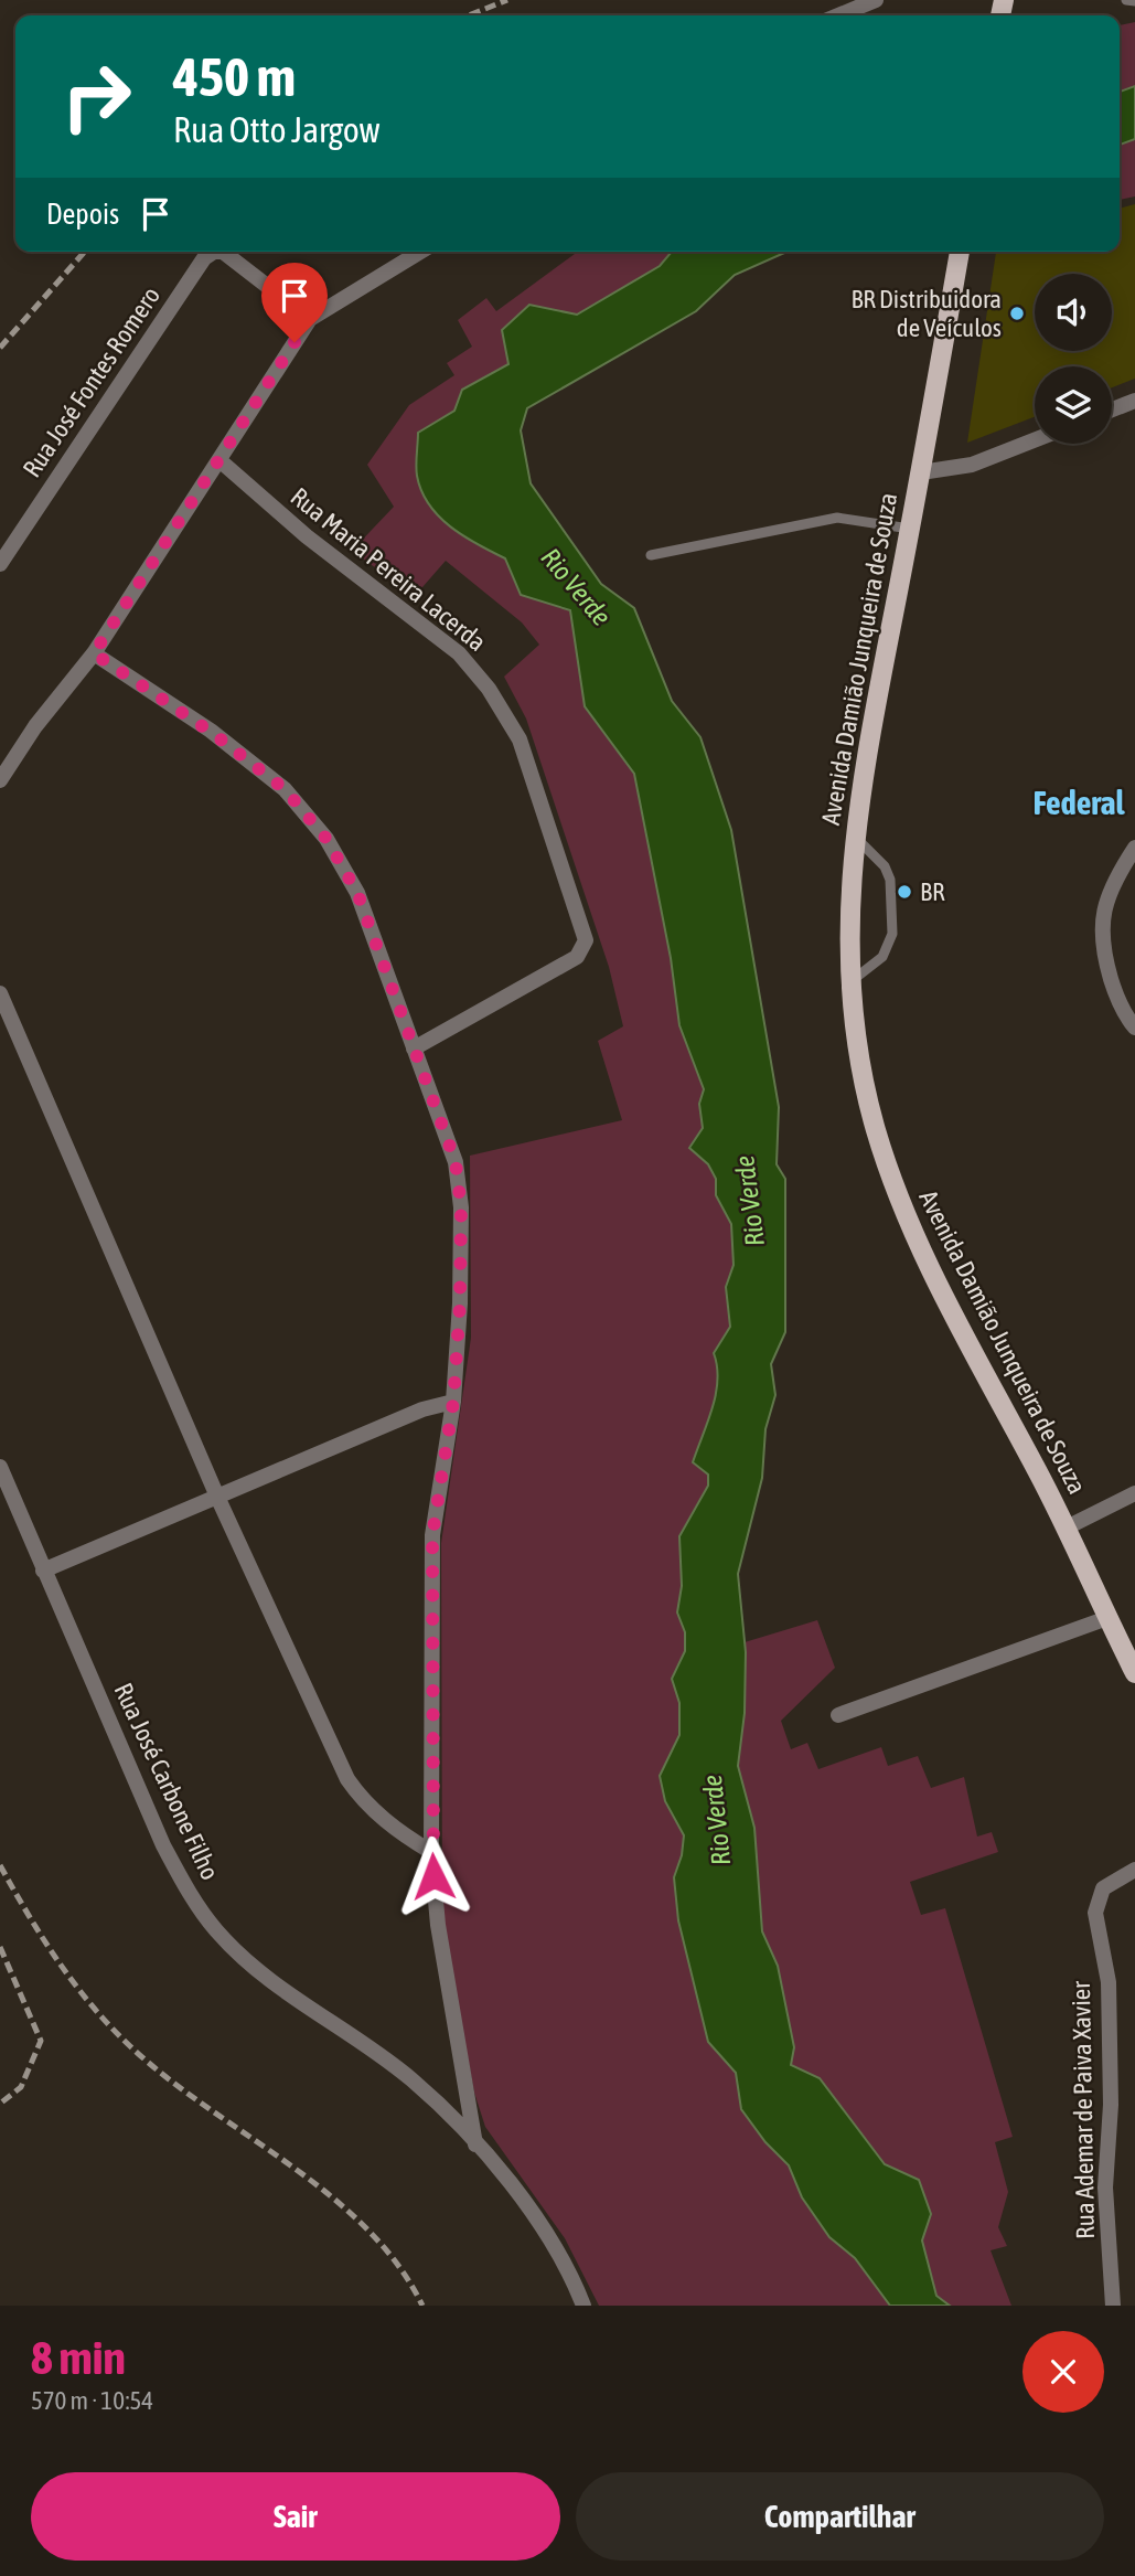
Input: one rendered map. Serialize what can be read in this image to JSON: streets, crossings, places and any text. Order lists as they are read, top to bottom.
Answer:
{
  "streets": {
    "main road": ["Avenida Damião Junqueira de Souza"],
    "street": [
      "Rua José Fontes Romero",
      "Rua Maria Pereira Lacerda",
      "Rua José Carbone Filho",
      "Rua Ademar de Paiva Xavier"
    ]
  },
  "districts": ["Federal"],
  "water": ["Rio Verde"],
  "places": ["BR Distribuidora de Veículos", "BR"],
  "page": {
    "turn": ["450 m", "Rua Otto Jargow"],
    "then": "Depois",
    "heading": ["8 min", "570 m · 10:54"],
    "buttons": ["Sair", "Compartilhar"]
  }
}
